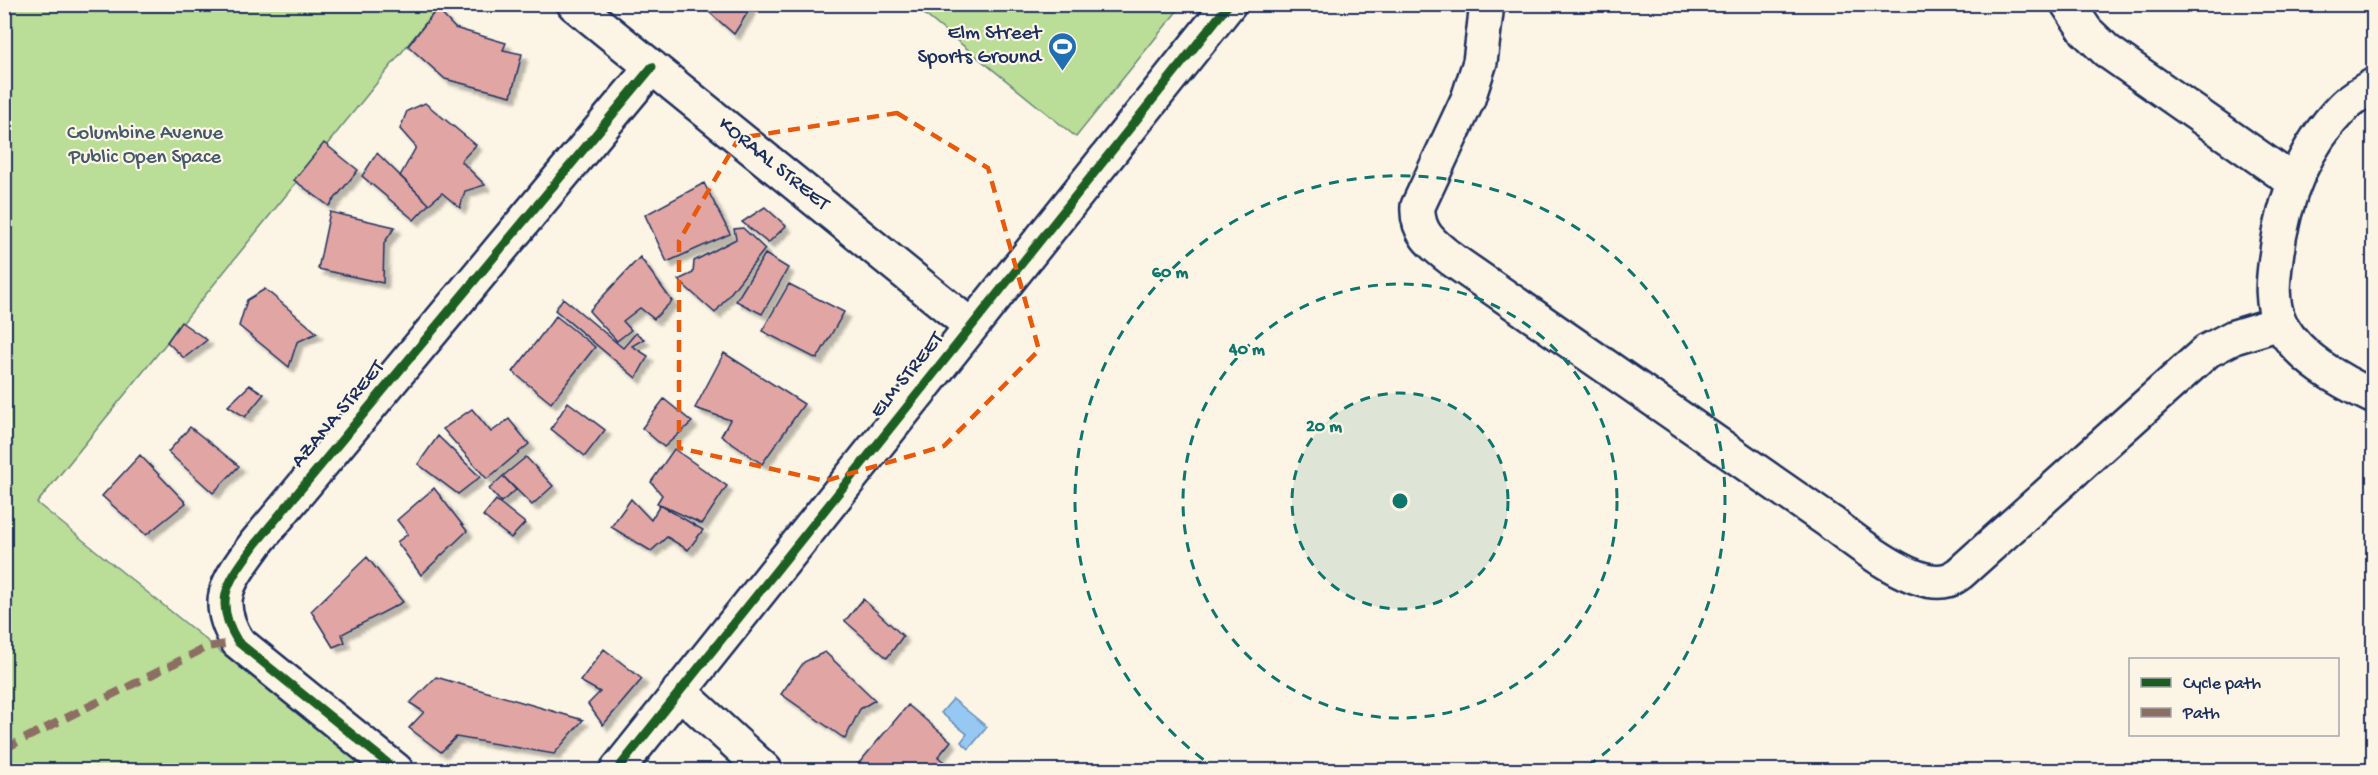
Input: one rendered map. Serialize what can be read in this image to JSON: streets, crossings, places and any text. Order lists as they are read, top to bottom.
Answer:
{
  "streets": {
    "street": ["KORAAL STREET", "ELM STREET", "AZANA STREET"]
  },
  "crossings": [
    ["KORAAL STREET", "ELM STREET"],
    ["KORAAL STREET", "AZANA STREET"]
  ],
  "parks": ["Columbine Avenue Public Open Space"],
  "places": {
    "sports": ["Elm Street Sports Ground"]
  },
  "legend": ["Cycle path", "Path"],
  "rings": ["60 m", "40 m", "20 m"]
}
